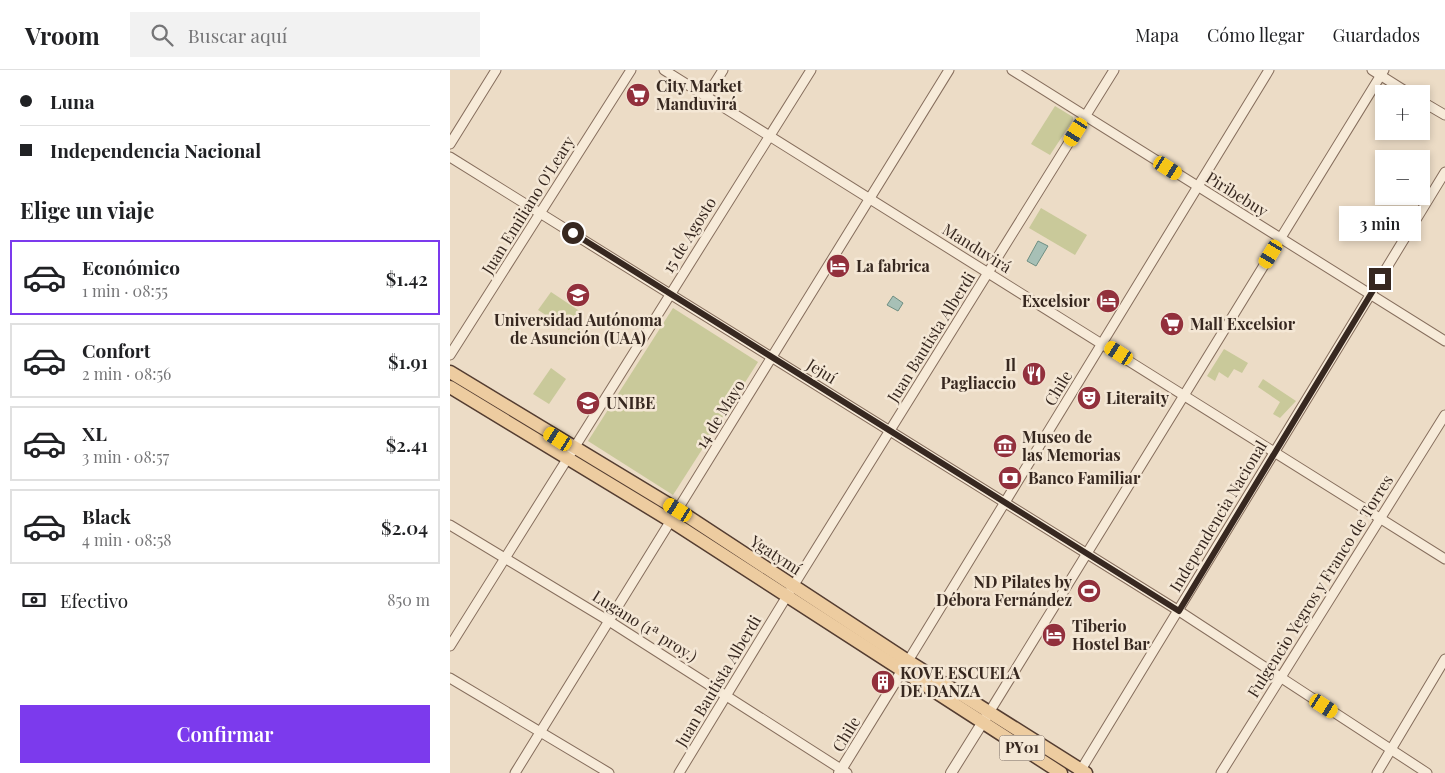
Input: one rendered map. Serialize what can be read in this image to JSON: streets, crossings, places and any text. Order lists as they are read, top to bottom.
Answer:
{
  "streets": {
    "main road": ["Ygatymí", "PY01"],
    "street": [
      "Piribebuy",
      "Juan Emiliano O'Leary",
      "15 de Agosto",
      "Manduvirá",
      "Juan Bautista Alberdi",
      "Jejuí",
      "Chile",
      "14 de Mayo",
      "Independencia Nacional",
      "Fulgencio Yegros y Franco de Torres",
      "Lugano (1ª proy.)"
    ]
  },
  "crossings": [
    ["Piribebuy", "Juan Bautista Alberdi"],
    ["Piribebuy", "Chile"],
    ["Piribebuy", "Independencia Nacional"],
    ["Piribebuy", "PY01"],
    ["Juan Emiliano O'Leary", "Jejuí"],
    ["15 de Agosto", "Manduvirá"],
    ["15 de Agosto", "Jejuí"],
    ["15 de Agosto", "Ygatymí"],
    ["15 de Agosto", "Lugano (1ª proy.)"],
    ["Manduvirá", "Juan Bautista Alberdi"],
    ["Manduvirá", "Chile"],
    ["Manduvirá", "14 de Mayo"],
    ["Manduvirá", "Independencia Nacional"],
    ["Manduvirá", "Fulgencio Yegros y Franco de Torres"],
    ["Manduvirá", "PY01"],
    ["Juan Bautista Alberdi", "Jejuí"],
    ["Juan Bautista Alberdi", "Ygatymí"],
    ["Juan Bautista Alberdi", "Lugano (1ª proy.)"],
    ["Jejuí", "Chile"],
    ["Jejuí", "14 de Mayo"],
    ["Jejuí", "Independencia Nacional"],
    ["Jejuí", "Fulgencio Yegros y Franco de Torres"],
    ["Jejuí", "PY01"],
    ["Chile", "Ygatymí"],
    ["Chile", "Lugano (1ª proy.)"],
    ["14 de Mayo", "Ygatymí"],
    ["14 de Mayo", "Lugano (1ª proy.)"],
    ["Independencia Nacional", "Ygatymí"],
    ["Ygatymí", "PY01"]
  ],
  "places": {
    "supermarket": ["City Market Manduvirá", "Mall Excelsior"],
    "hotel": ["La fabrica", "Excelsior", "Tiberio Hostel Bar"],
    "school or university": ["Universidad Autónoma de Asunción (UAA)", "UNIBE"],
    "restaurant": ["Il Pagliaccio"],
    "theatre": ["Literaity"],
    "museum": ["Museo de las Memorias"],
    "bank": ["Banco Familiar"],
    "sports": ["ND Pilates by Débora Fernández"],
    "building": ["KOVE ESCUELA DE DANZA"]
  },
  "page": {
    "header": "Vroom",
    "search": "Buscar aquí",
    "nav": ["Mapa", "Cómo llegar", "Guardados"],
    "banner": ["Luna", "Independencia Nacional"],
    "map_buttons": ["+", "−"],
    "heading": "Elige un viaje",
    "bubble": "3 min",
    "list": [
      {
        "name": "Económico",
        "note": "1 min · 08:55",
        "value": "$1.42"
      },
      {
        "name": "Confort",
        "note": "2 min · 08:56",
        "value": "$1.91"
      },
      {
        "name": "XL",
        "note": "3 min · 08:57",
        "value": "$2.41"
      },
      {
        "name": "Black",
        "note": "4 min · 08:58",
        "value": "$2.04"
      }
    ],
    "pay": ["Efectivo", "850 m"],
    "buttons": "Confirmar"
  }
}
